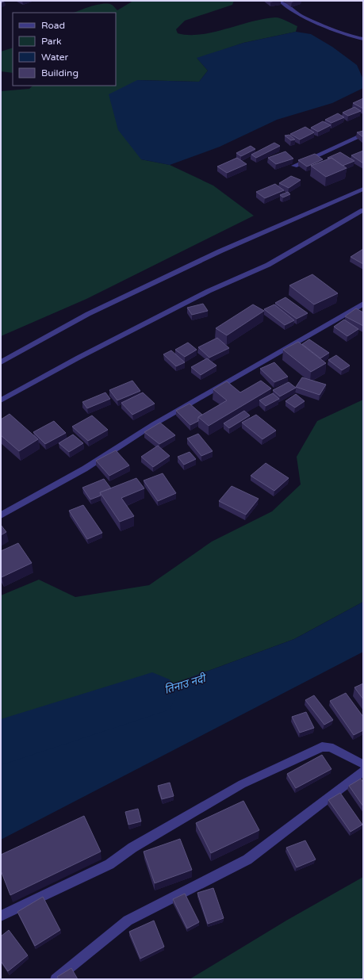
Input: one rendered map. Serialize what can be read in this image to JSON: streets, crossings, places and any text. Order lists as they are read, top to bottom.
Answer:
{
  "water": ["तिनाउ नदी"],
  "legend": [
    "Road",
    "Park",
    "Water",
    "Building"
  ]
}
